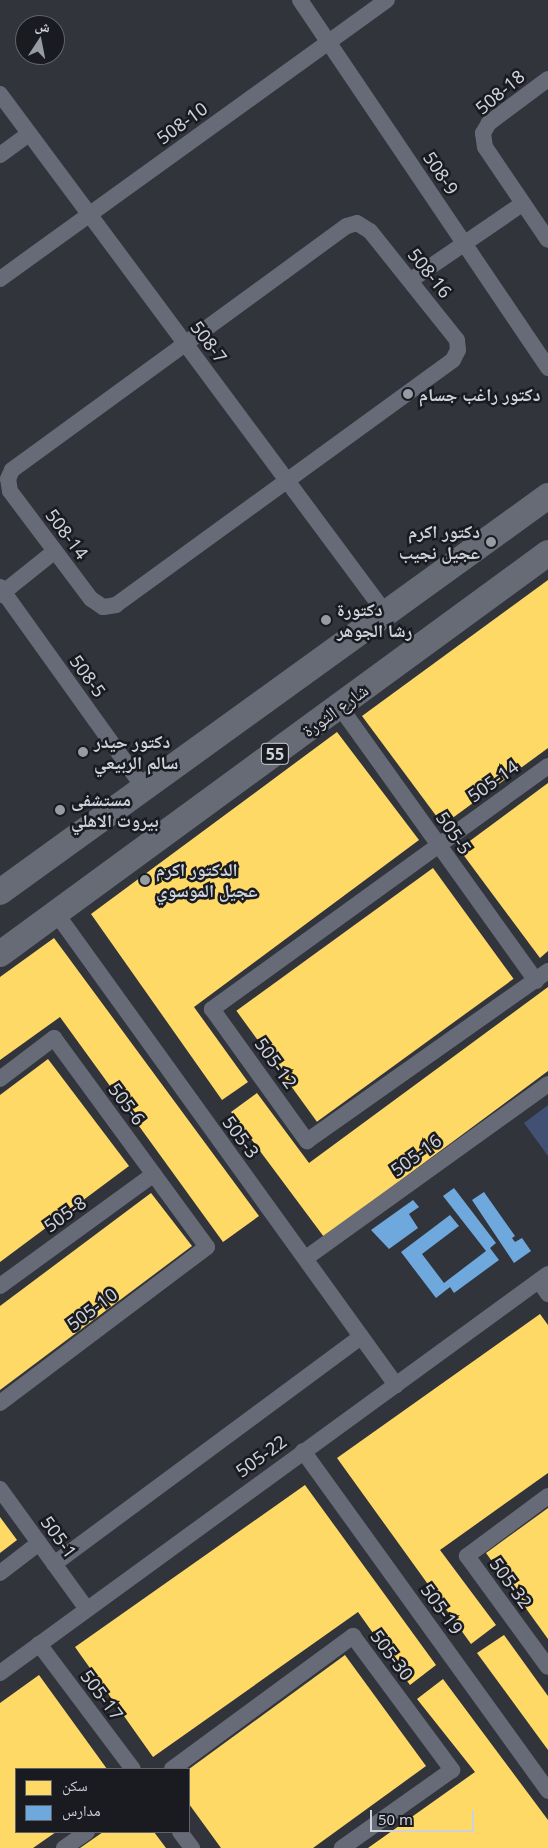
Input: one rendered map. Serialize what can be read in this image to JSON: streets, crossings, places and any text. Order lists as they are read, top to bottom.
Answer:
{
  "streets": {
    "main road": ["شارع الثورة", "55"],
    "street": [
      "508-18",
      "508-10",
      "508-9",
      "508-16",
      "508-7",
      "508-14",
      "508-5",
      "505-14",
      "505-5",
      "505-12",
      "505-6",
      "505-3",
      "505-16",
      "505-8",
      "505-10",
      "505-22",
      "505-1",
      "505-32",
      "505-19",
      "505-30",
      "505-17"
    ]
  },
  "crossings": [
    ["508-10", "508-9"],
    ["508-10", "508-7"],
    ["508-16", "508-7"],
    ["508-16", "508-14"],
    ["508-7", "508-14"],
    ["شارع الثورة", "505-5"],
    ["شارع الثورة", "505-3"],
    ["505-14", "505-5"],
    ["505-14", "505-12"],
    ["505-5", "505-12"],
    ["505-6", "505-8"],
    ["505-6", "505-10"],
    ["505-3", "505-16"],
    ["505-3", "505-22"],
    ["505-22", "505-1"],
    ["505-22", "505-19"],
    ["505-22", "505-17"]
  ],
  "places": [
    "دكتور راغب جسام",
    "دكتور اكرم عجيل نجيب",
    "دكتورة رشا الجوهر",
    "دكتور حيدر سالم الربيعي",
    "مستشفى بيروت الاهلي",
    "الدكتور اكرم عجيل الموسوي"
  ],
  "legend": ["سكن", "مدارس"],
  "scale_bar": "50 m",
  "north": "top"
}
